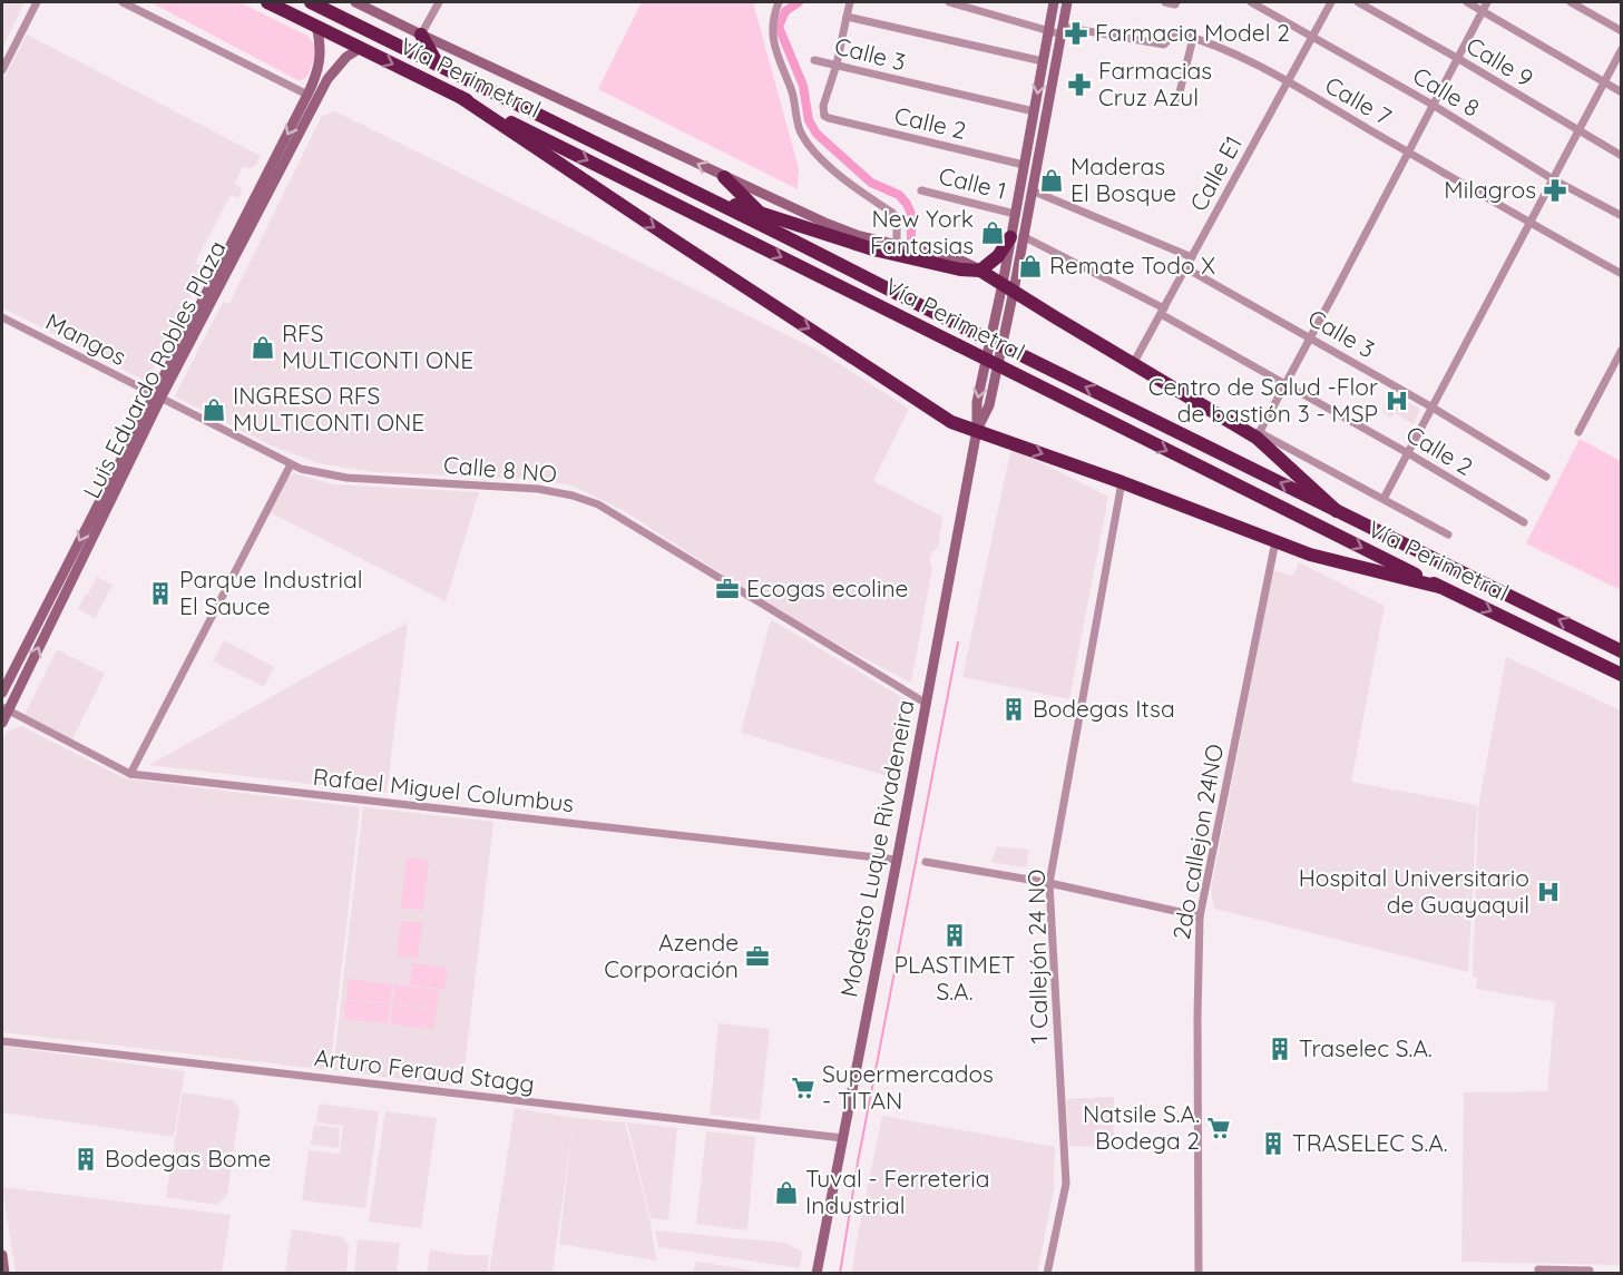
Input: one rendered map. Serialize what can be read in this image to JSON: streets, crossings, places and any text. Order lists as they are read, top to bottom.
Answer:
{
  "streets": {
    "highway": ["Vía Perimetral"],
    "street": [
      "Calle 3",
      "Calle 9",
      "Calle 8",
      "Calle 7",
      "Calle 2",
      "Calle E1",
      "Calle 1",
      "Mangos",
      "Luis Eduardo Robles Plaza",
      "Calle 8 NO",
      "Rafael Miguel Columbus",
      "2do callejon 24NO",
      "Modesto Luque Rivadeneira",
      "1 Callejón 24 NO",
      "Arturo Feraud Stagg"
    ]
  },
  "crossings": [
    ["Calle 3", "Calle 2"],
    ["Calle 3", "Calle E1"],
    ["Calle 3", "Modesto Luque Rivadeneira"],
    ["Vía Perimetral", "Luis Eduardo Robles Plaza"],
    ["Calle 8", "Calle E1"],
    ["Calle 7", "Calle E1"],
    ["Calle 7", "Modesto Luque Rivadeneira"],
    ["Calle 2", "Calle E1"],
    ["Calle 2", "Modesto Luque Rivadeneira"],
    ["Calle 1", "Modesto Luque Rivadeneira"],
    ["Mangos", "Luis Eduardo Robles Plaza"],
    ["Mangos", "Calle 8 NO"],
    ["Luis Eduardo Robles Plaza", "Calle 8 NO"],
    ["Luis Eduardo Robles Plaza", "Rafael Miguel Columbus"],
    ["Calle 8 NO", "Modesto Luque Rivadeneira"],
    ["Rafael Miguel Columbus", "Modesto Luque Rivadeneira"],
    ["Modesto Luque Rivadeneira", "Arturo Feraud Stagg"]
  ],
  "places": {
    "pharmacy": ["Farmacia Model 2", "Farmacias Cruz Azul", "Milagros"],
    "shop": [
      "Maderas El Bosque",
      "New York Fantasias",
      "Remate Todo X",
      "RFS MULTICONTI ONE",
      "INGRESO RFS MULTICONTI ONE",
      "Tuval - Ferreteria Industrial"
    ],
    "hospital": ["Centro de Salud -Flor de bastión 3 - MSP", "Hospital Universitario de Guayaquil"],
    "office": ["Ecogas ecoline", "Azende Corporación"],
    "building": [
      "Parque Industrial El Sauce",
      "Bodegas Itsa",
      "PLASTIMET S.A.",
      "Traselec S.A.",
      "TRASELEC S.A.",
      "Bodegas Bome"
    ],
    "supermarket": ["Supermercados - TITAN", "Natsile S.A. Bodega 2"]
  }
}
